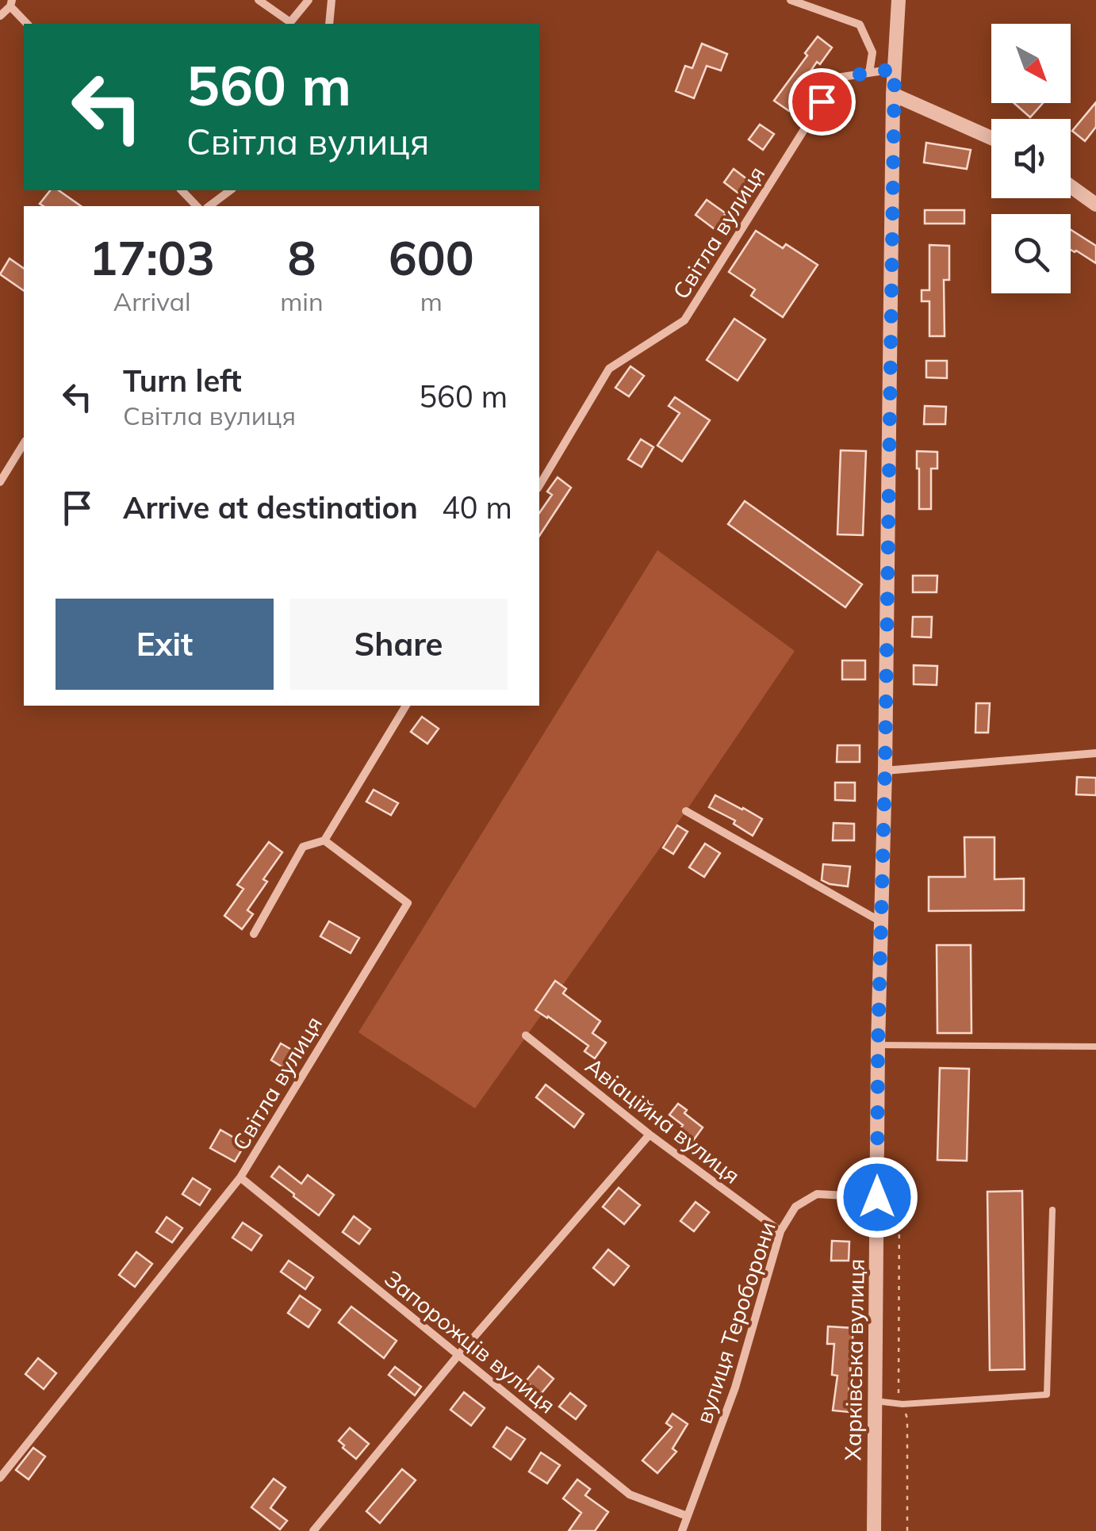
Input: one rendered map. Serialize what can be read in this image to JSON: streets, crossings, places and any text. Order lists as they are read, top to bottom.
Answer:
{
  "streets": {
    "street": [
      "Світла вулиця",
      "Авіаційна вулиця",
      "вулиця Тероборони",
      "Запорожців вулиця",
      "Харківська вулиця"
    ]
  },
  "crossings": [
    ["Світла вулиця", "Запорожців вулиця"],
    ["Світла вулиця", "Харківська вулиця"],
    ["Авіаційна вулиця", "вулиця Тероборони"],
    ["вулиця Тероборони", "Запорожців вулиця"],
    ["вулиця Тероборони", "Харківська вулиця"]
  ],
  "north": "bottom right",
  "page": {
    "turn": ["560 m", "Світла вулиця"],
    "eta": [
      "17:03",
      "Arrival",
      "8",
      "min",
      "600",
      "m"
    ],
    "list": [
      {
        "name": "Turn left",
        "note": "Світла вулиця",
        "value": "560 m"
      },
      {
        "name": "Arrive at destination",
        "value": "40 m"
      }
    ],
    "buttons": ["Exit", "Share"]
  }
}
